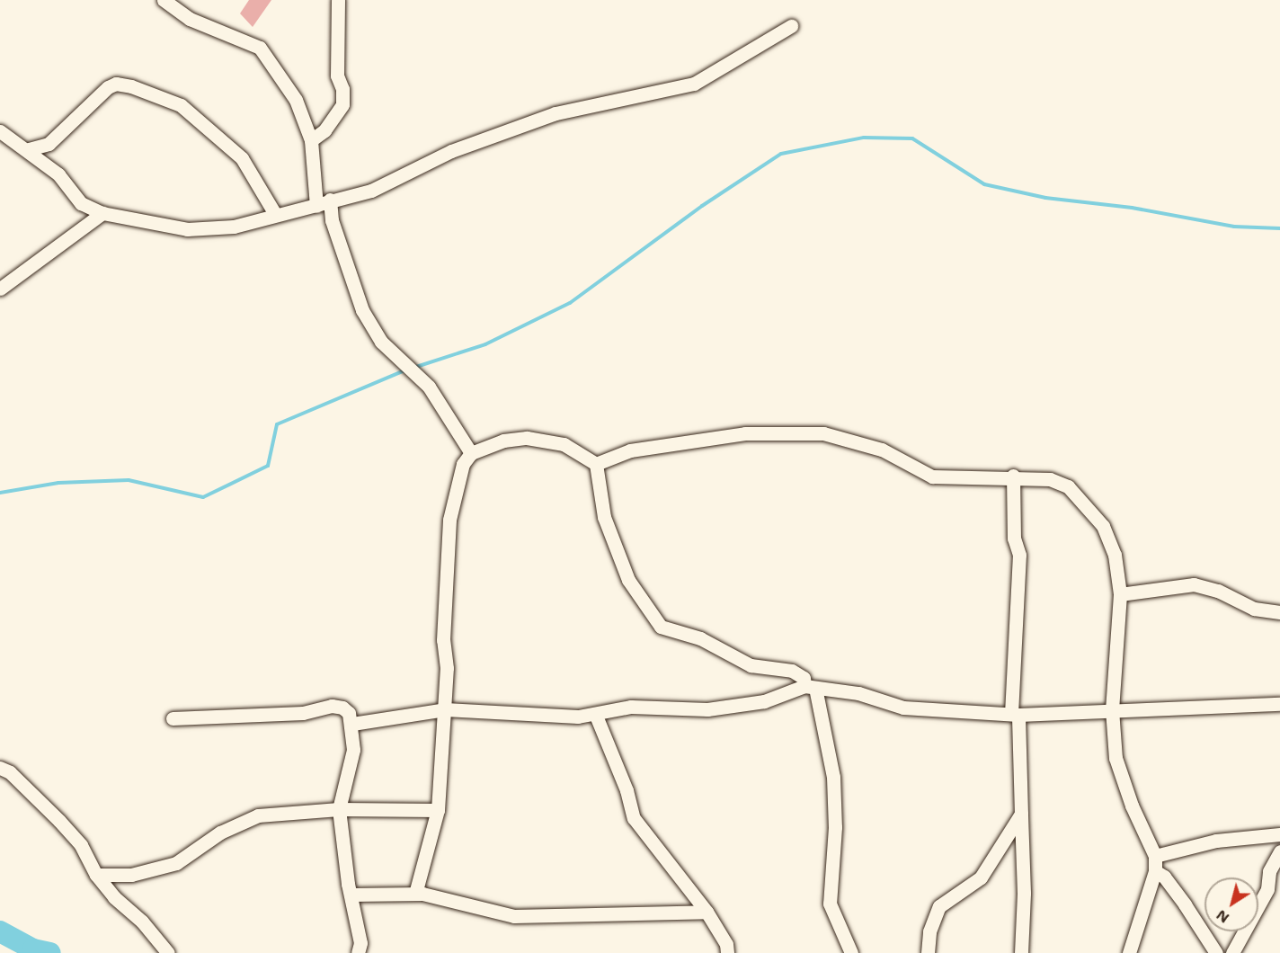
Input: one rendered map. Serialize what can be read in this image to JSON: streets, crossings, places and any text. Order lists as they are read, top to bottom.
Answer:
{
  "north": "bottom left"
}
